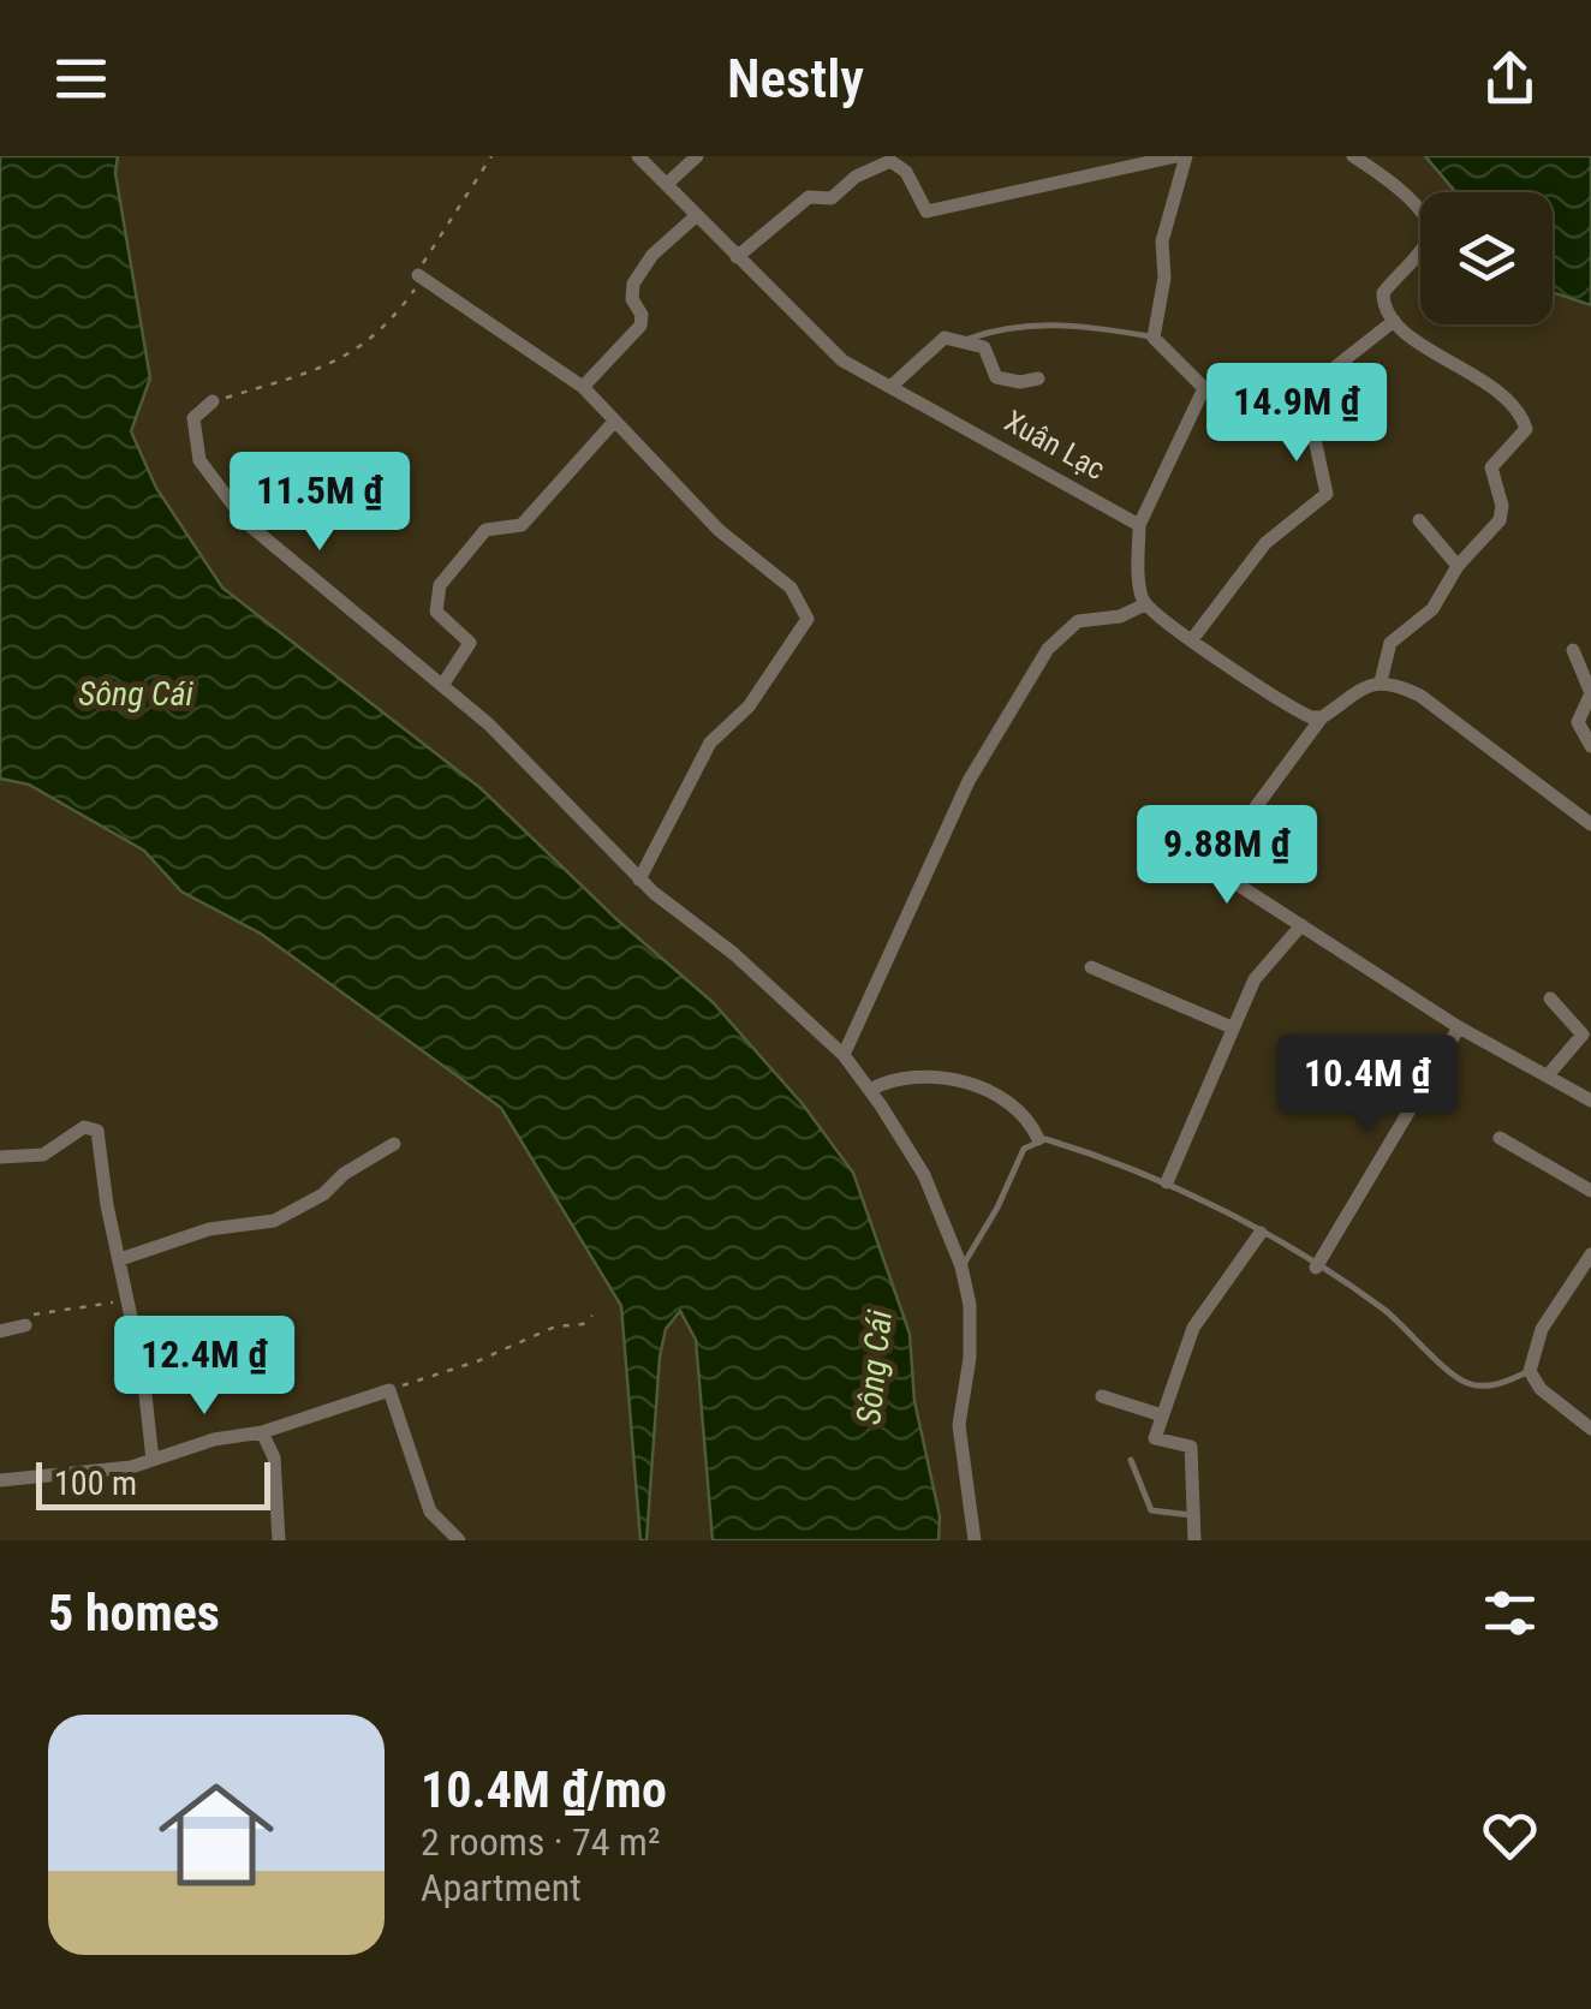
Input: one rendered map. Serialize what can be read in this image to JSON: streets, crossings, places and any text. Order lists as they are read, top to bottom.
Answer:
{
  "streets": {
    "street": ["Xuân Lạc"]
  },
  "water": ["Sông Cái"],
  "scale_bar": "100 m",
  "page": {
    "header": "Nestly",
    "price": [
      "14.9M ₫",
      "11.5M ₫",
      "9.88M ₫",
      "10.4M ₫",
      "12.4M ₫"
    ],
    "scale": "100 m",
    "heading": "5 homes",
    "list": [
      {
        "name": "10.4M ₫/mo",
        "note": "2 rooms · 74 m² · Apartment"
      }
    ]
  }
}
